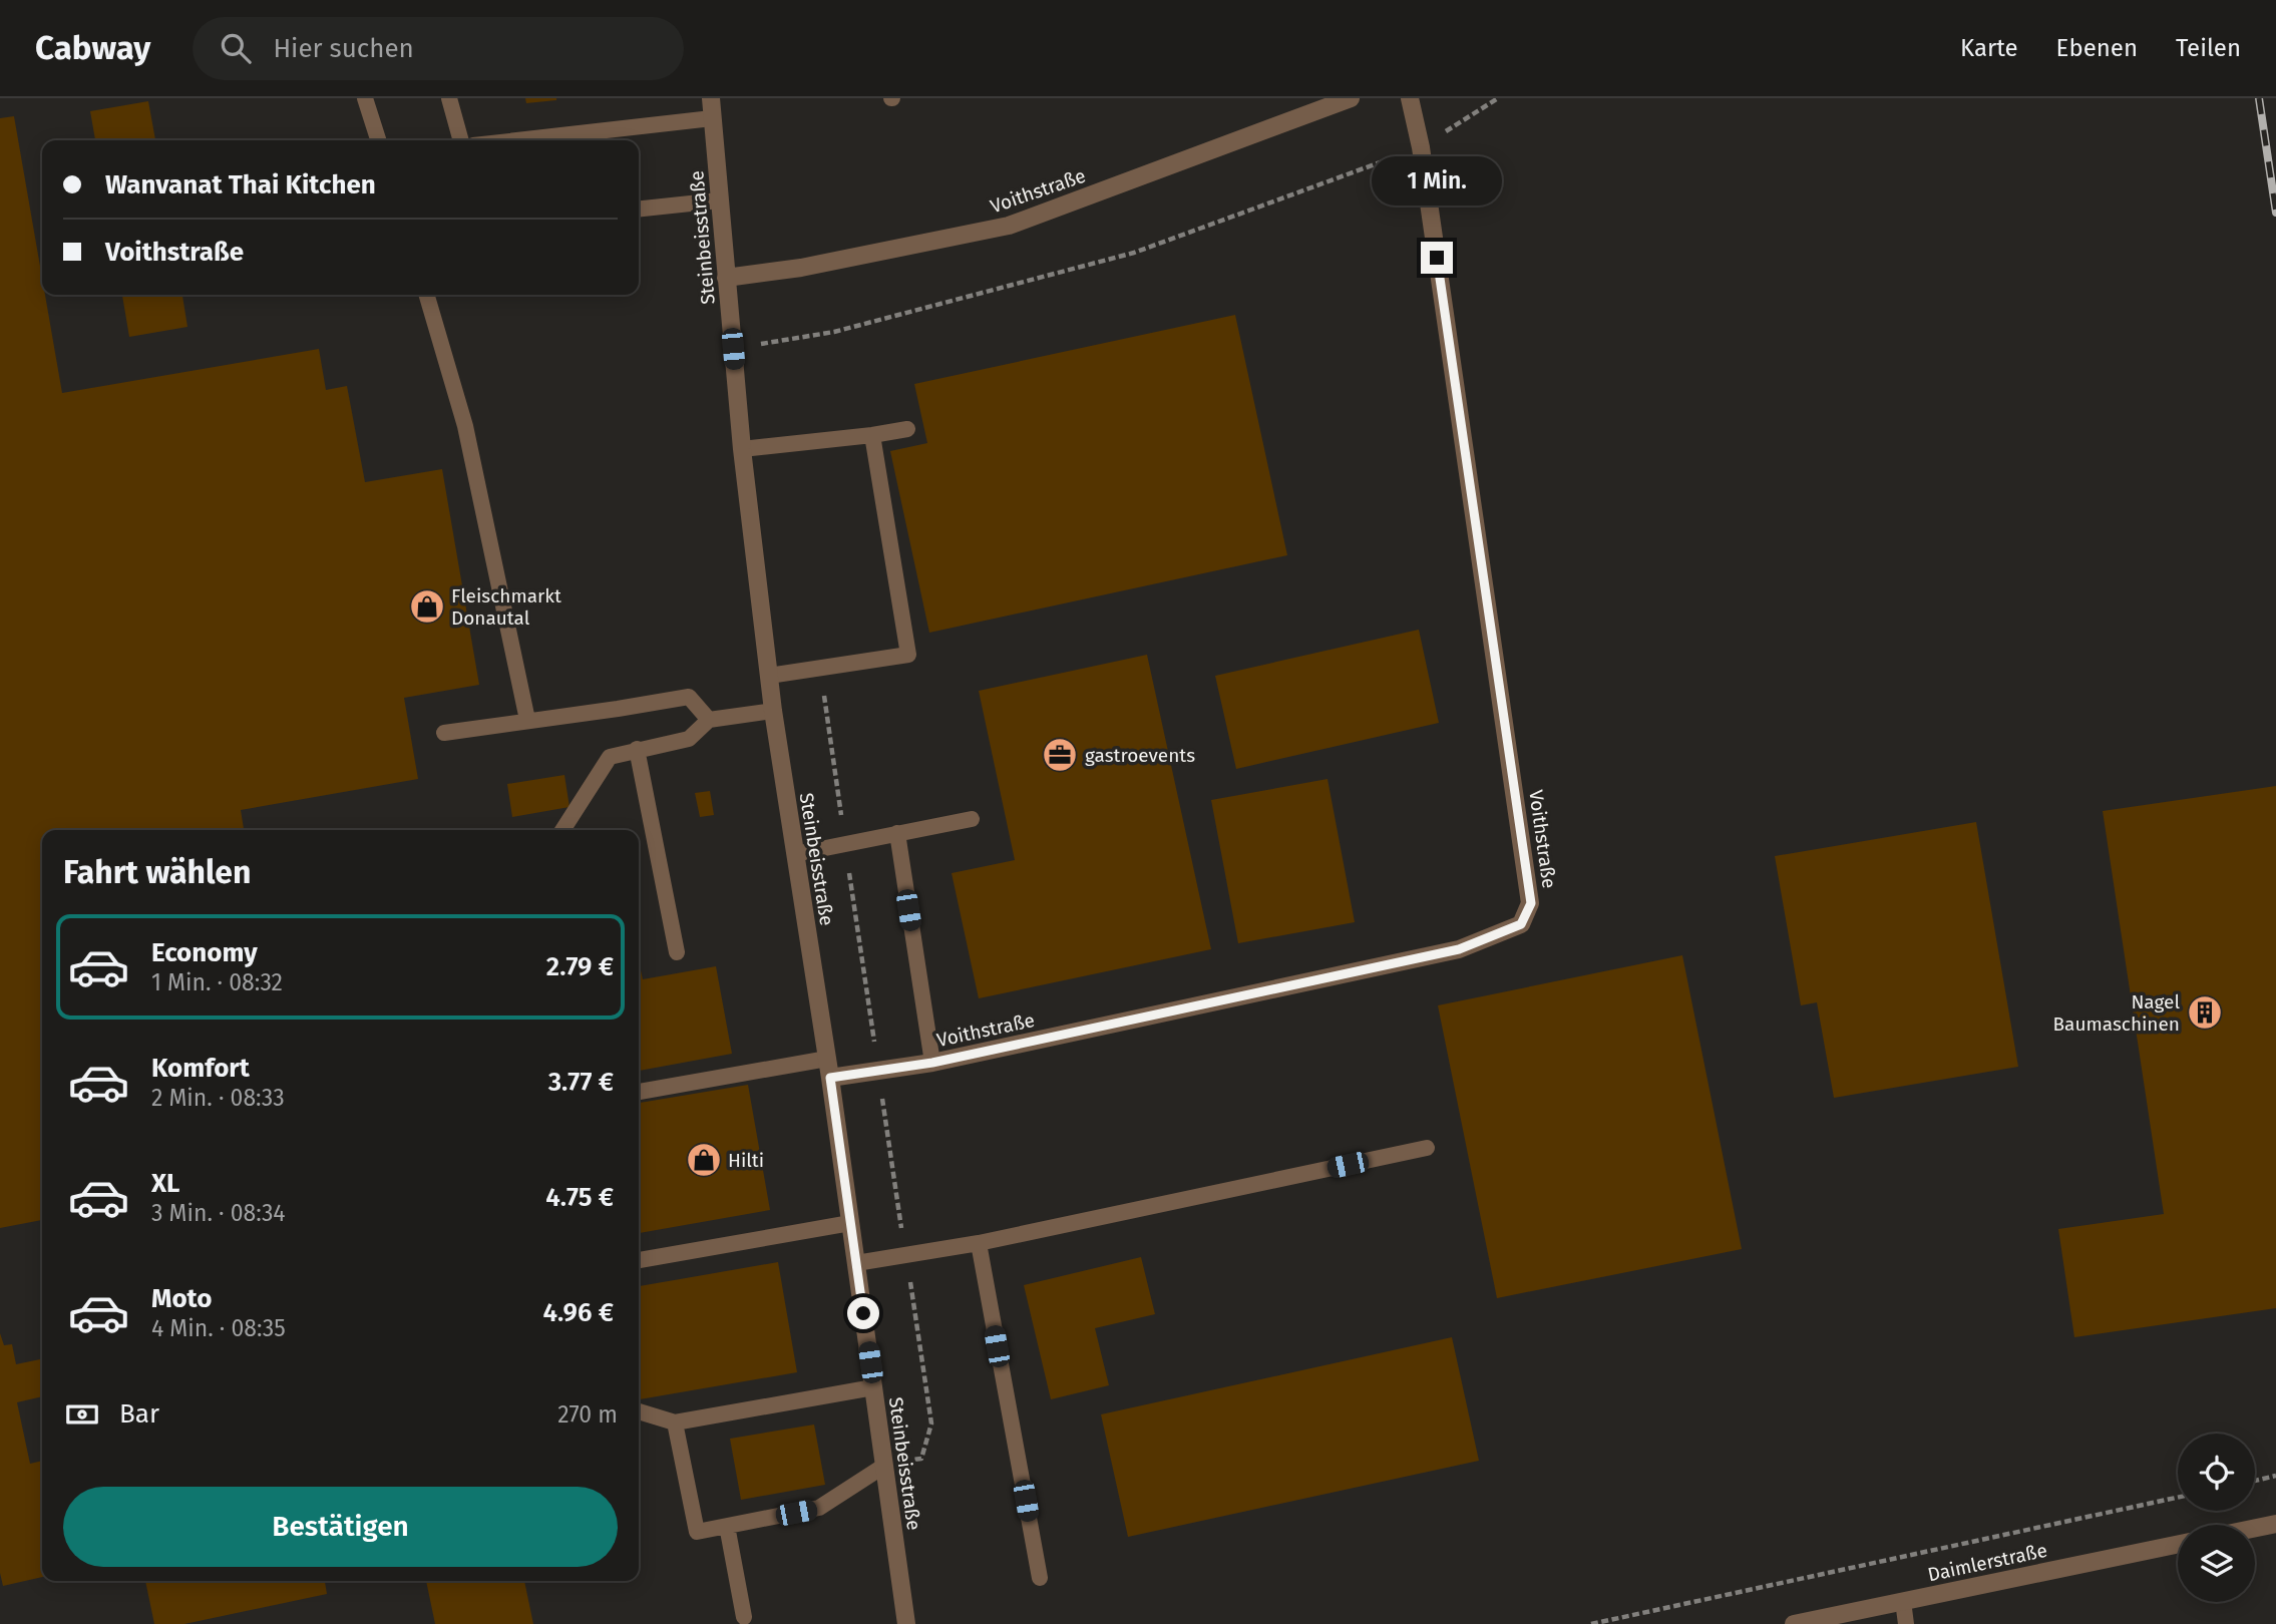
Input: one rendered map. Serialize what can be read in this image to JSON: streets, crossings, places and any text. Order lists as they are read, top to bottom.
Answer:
{
  "streets": {
    "street": ["Voithstraße", "Steinbeisstraße", "Daimlerstraße"]
  },
  "crossings": [
    ["Voithstraße", "Steinbeisstraße"]
  ],
  "places": {
    "shop": ["Fleischmarkt Donautal", "Hilti"],
    "office": ["gastroevents"],
    "building": ["Nagel Baumaschinen"]
  },
  "page": {
    "header": "Cabway",
    "search": "Hier suchen",
    "nav": ["Karte", "Ebenen", "Teilen"],
    "banner": ["Wanvanat Thai Kitchen", "Voithstraße"],
    "bubble": "1 Min.",
    "heading": "Fahrt wählen",
    "list": [
      {
        "name": "Economy",
        "note": "1 Min. · 08:32",
        "value": "2.79 €"
      },
      {
        "name": "Komfort",
        "note": "2 Min. · 08:33",
        "value": "3.77 €"
      },
      {
        "name": "XL",
        "note": "3 Min. · 08:34",
        "value": "4.75 €"
      },
      {
        "name": "Moto",
        "note": "4 Min. · 08:35",
        "value": "4.96 €"
      }
    ],
    "pay": ["Bar", "270 m"],
    "buttons": "Bestätigen"
  }
}
